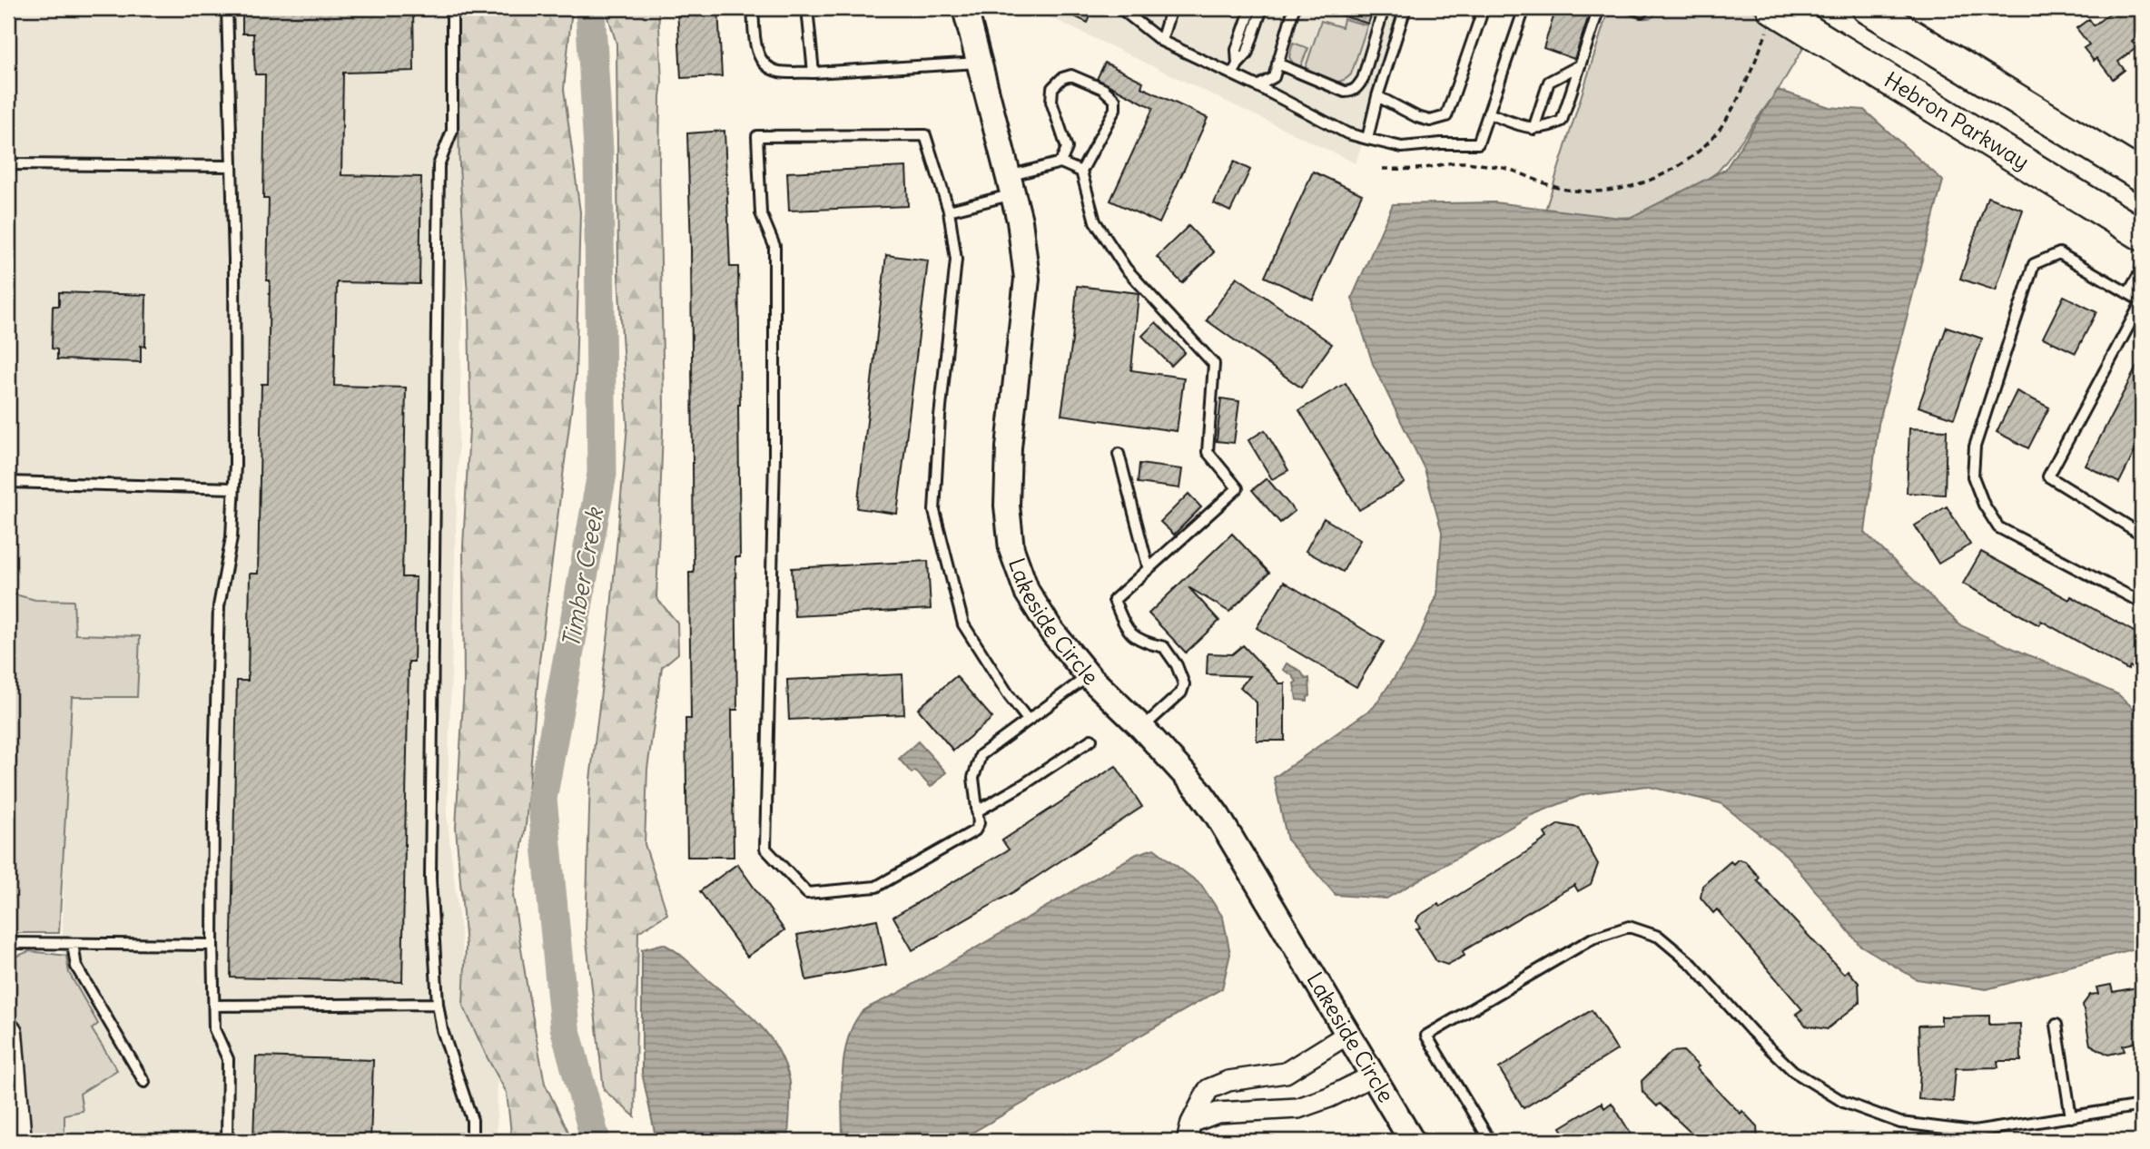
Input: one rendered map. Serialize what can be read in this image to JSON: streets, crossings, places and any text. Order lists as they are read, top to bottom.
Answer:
{
  "streets": {
    "main road": ["Hebron Parkway"],
    "street": ["Lakeside Circle"]
  },
  "water": ["Timber Creek"]
}
